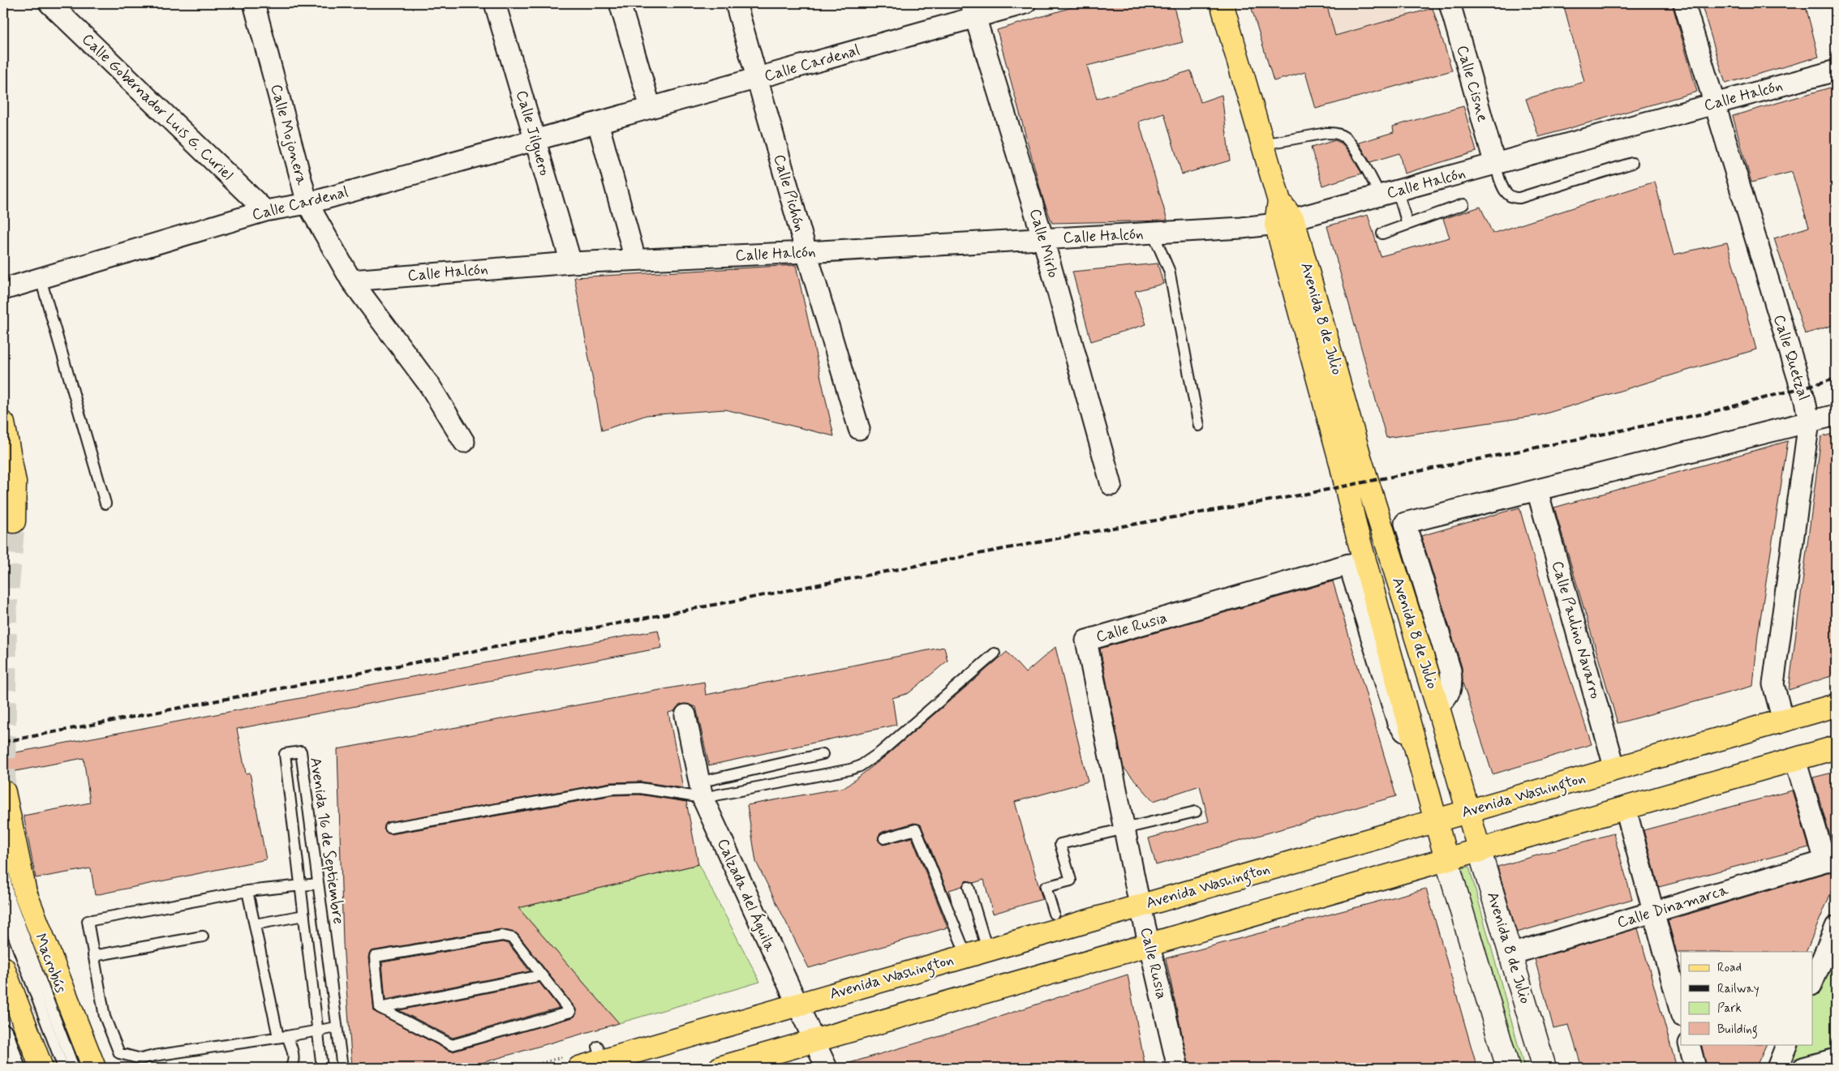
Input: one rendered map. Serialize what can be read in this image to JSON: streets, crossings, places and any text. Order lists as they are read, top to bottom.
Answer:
{
  "streets": {
    "main road": ["Avenida 8 de Julio", "Avenida Washington"],
    "street": [
      "Calle Cardenal",
      "Calle Cisne",
      "Calle Halcón",
      "Calle Gobernador Luis G. Curiel",
      "Calle Jilguero",
      "Calle Mojonera",
      "Calle Pichón",
      "Calle Mirlo",
      "Calle Quetzal",
      "Calle Rusia",
      "Calle Paulino Navarro",
      "Calzada del Águila",
      "Calle Dinamarca"
    ],
    "lane": ["Avenida 16 de Septiembre", "Macrobús"]
  },
  "crossings": [
    ["Calle Cardenal", "Calle Gobernador Luis G. Curiel"],
    ["Calle Cardenal", "Calle Jilguero"],
    ["Calle Cardenal", "Calle Mojonera"],
    ["Calle Cardenal", "Calle Pichón"],
    ["Calle Cardenal", "Calle Mirlo"],
    ["Calle Cisne", "Calle Halcón"],
    ["Calle Halcón", "Calle Jilguero"],
    ["Calle Halcón", "Calle Mojonera"],
    ["Calle Halcón", "Calle Pichón"],
    ["Calle Halcón", "Calle Mirlo"],
    ["Calle Halcón", "Avenida 8 de Julio"],
    ["Calle Halcón", "Calle Quetzal"],
    ["Avenida 8 de Julio", "Calle Rusia"],
    ["Avenida 8 de Julio", "Avenida Washington"],
    ["Avenida 8 de Julio", "Calle Dinamarca"],
    ["Calle Quetzal", "Avenida Washington"],
    ["Calle Rusia", "Avenida Washington"],
    ["Calle Paulino Navarro", "Avenida Washington"],
    ["Avenida Washington", "Calzada del Águila"]
  ],
  "legend": [
    "Road",
    "Railway",
    "Park",
    "Building"
  ]
}
